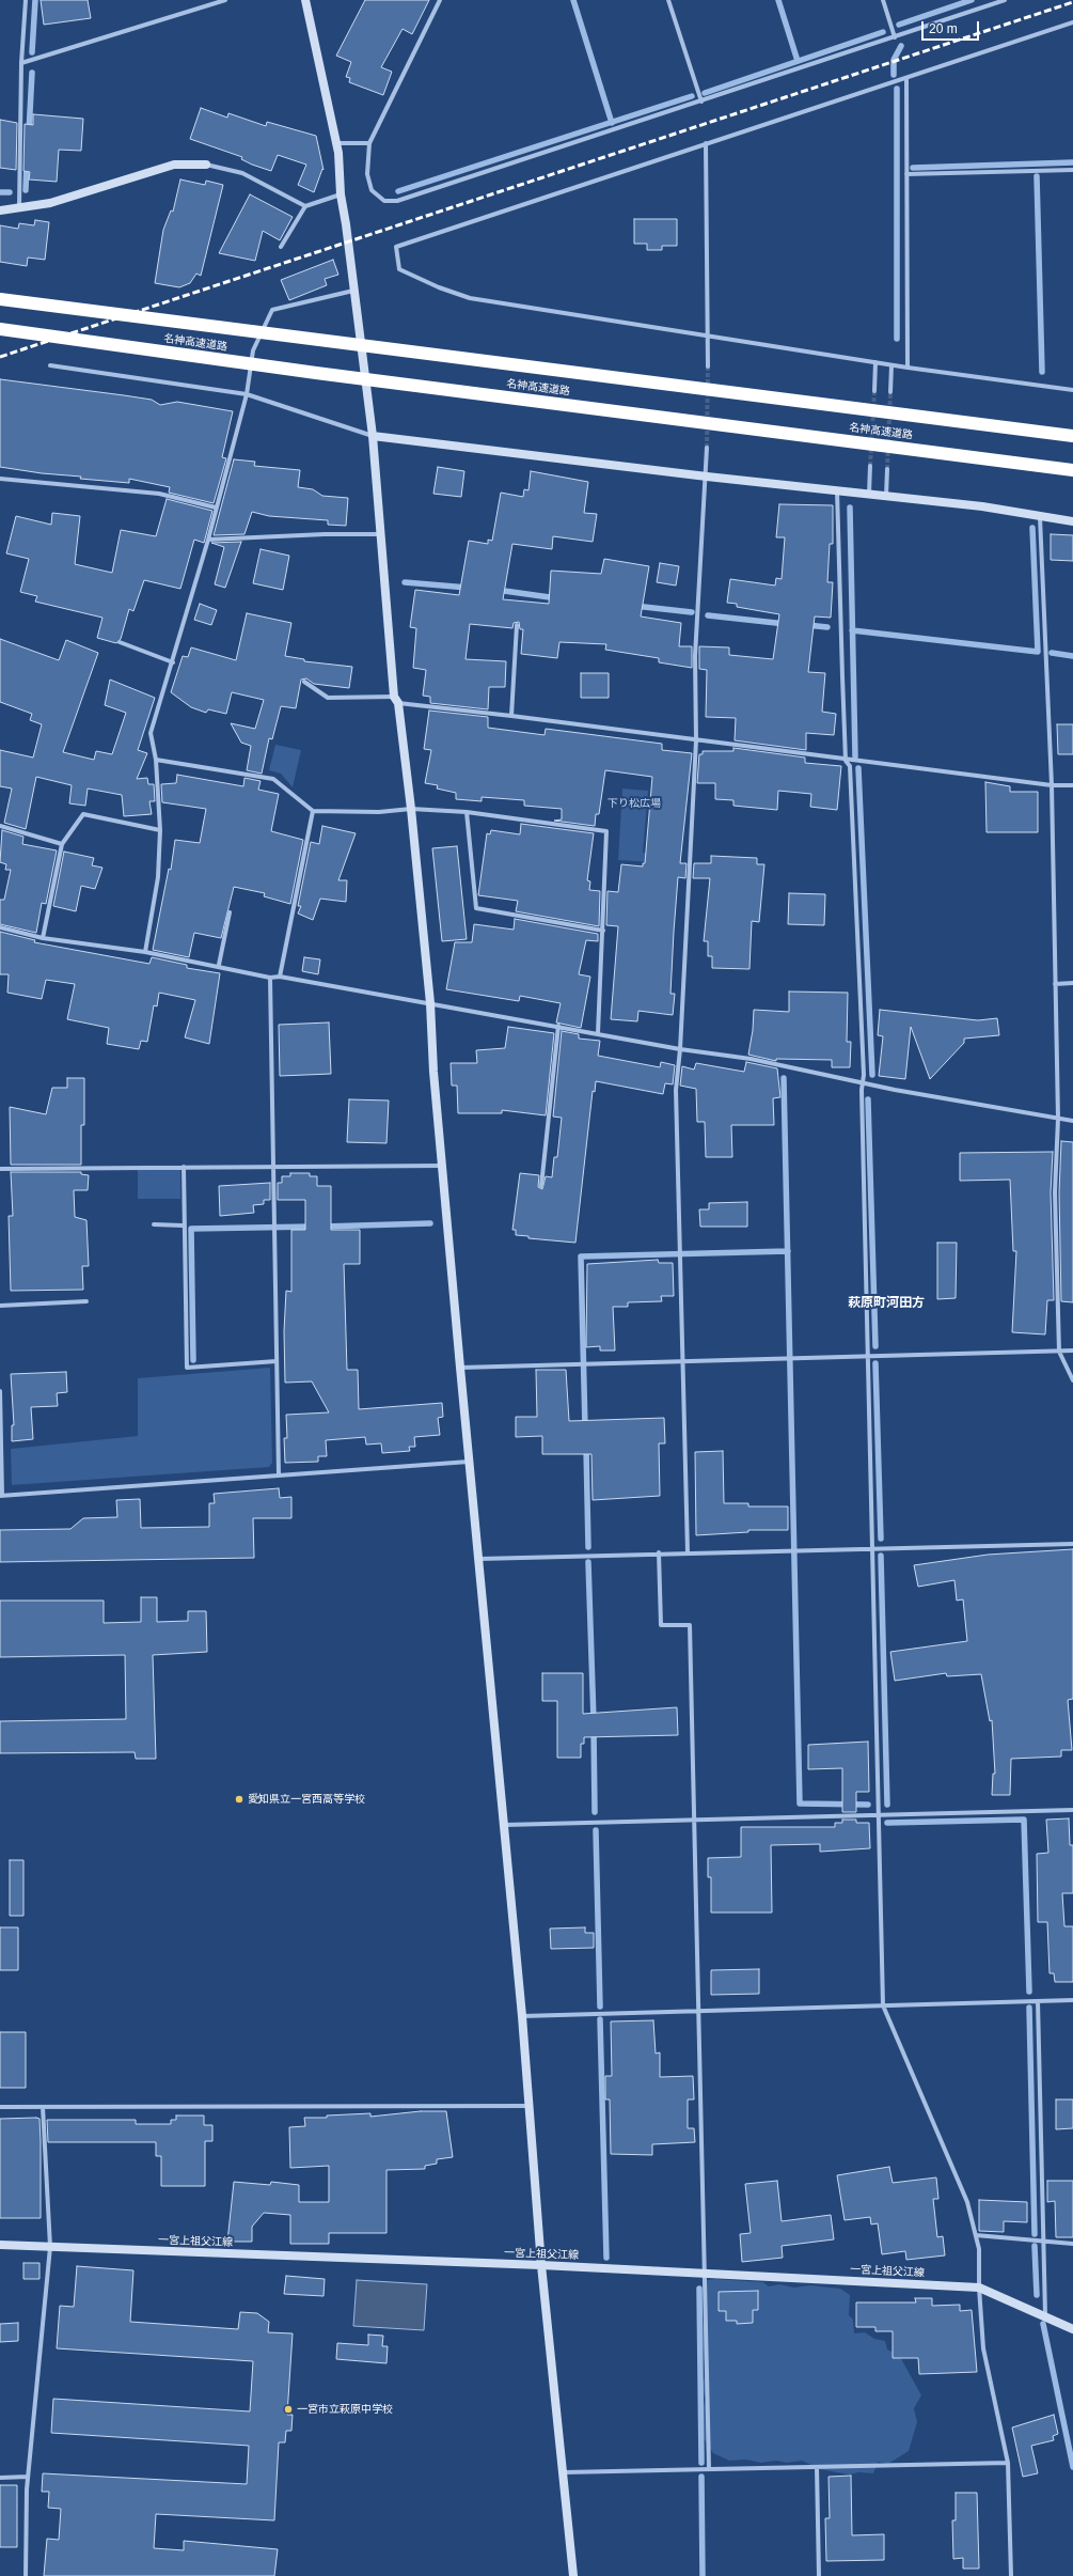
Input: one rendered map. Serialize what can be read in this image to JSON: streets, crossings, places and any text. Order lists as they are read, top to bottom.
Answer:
{
  "streets": {
    "highway": ["名神高速道路"],
    "street": ["一宮上祖父江線"]
  },
  "districts": ["萩原町河田方"],
  "parks": ["下り松広場"],
  "places": ["愛知県立一宮西高等学校", "一宮市立萩原中学校"],
  "scale_bar": "20 m"
}
